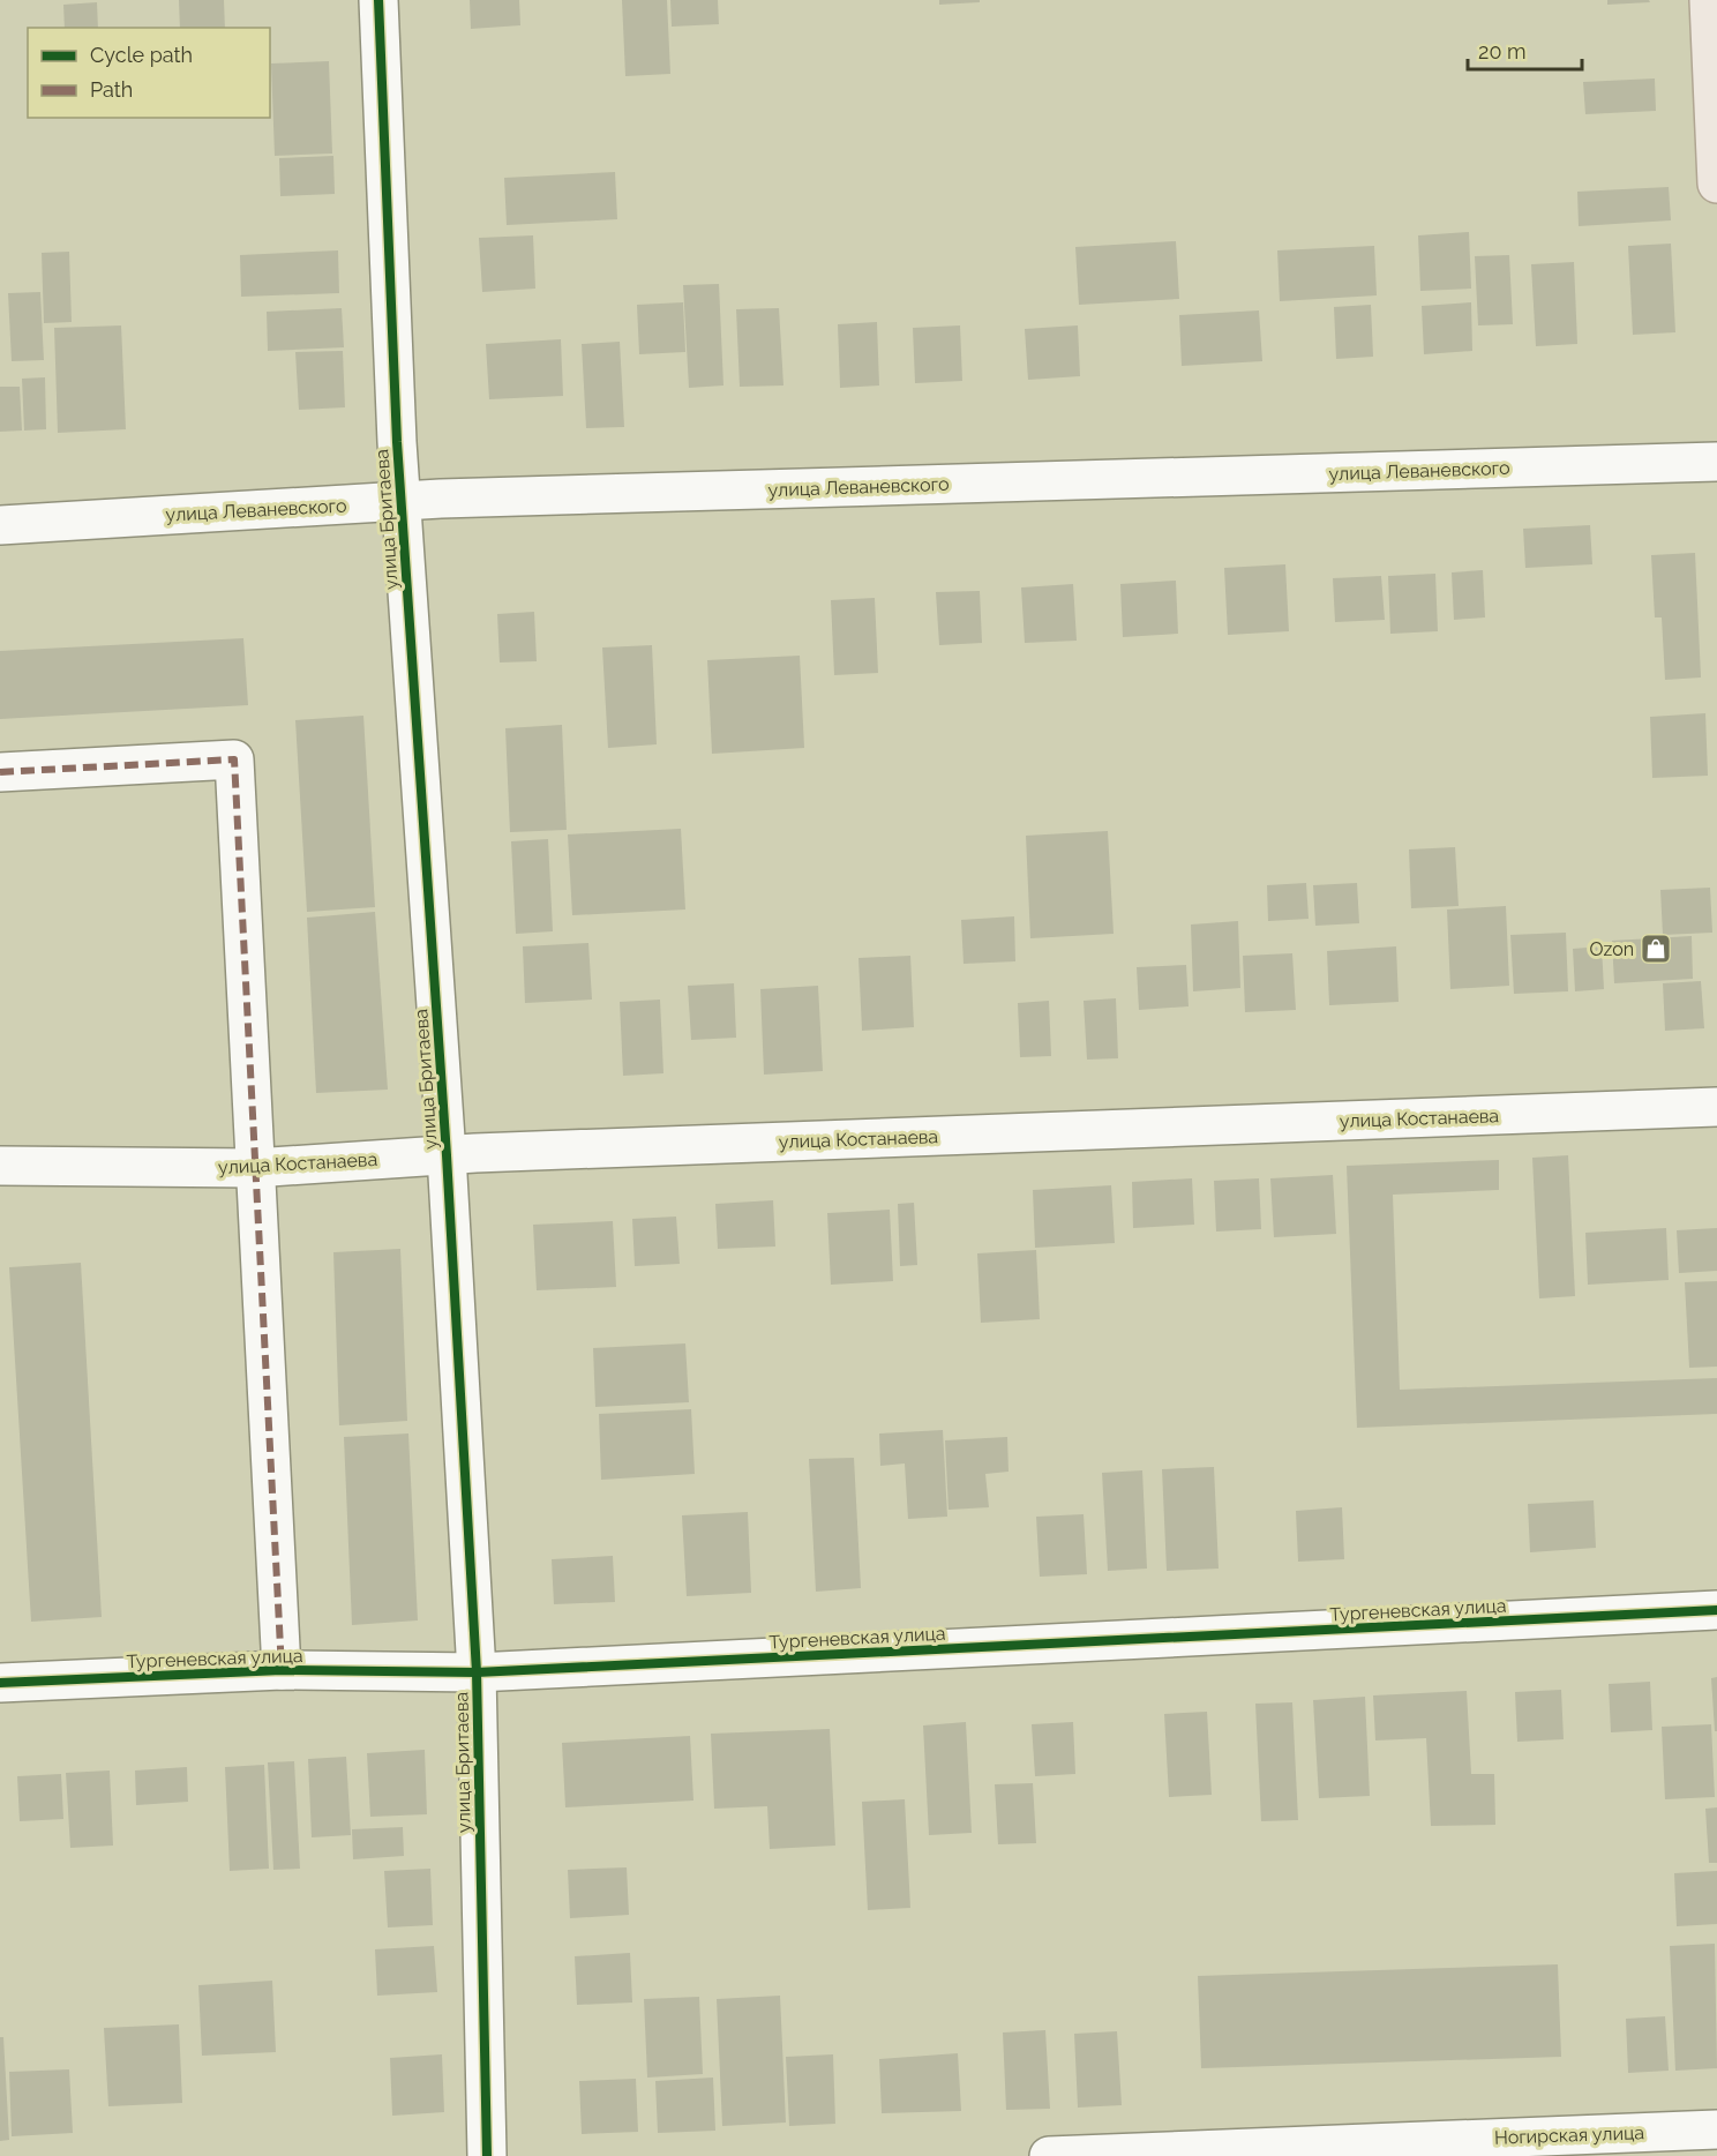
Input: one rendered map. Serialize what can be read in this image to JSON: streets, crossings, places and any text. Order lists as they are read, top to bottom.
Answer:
{
  "streets": {
    "street": [
      "улица Леваневского",
      "улица Бритаева",
      "улица Костанаева",
      "Тургеневская улица",
      "Ногирская улица"
    ]
  },
  "crossings": [
    ["улица Леваневского", "улица Бритаева"],
    ["улица Бритаева", "улица Костанаева"],
    ["улица Бритаева", "Тургеневская улица"]
  ],
  "places": {
    "shop": ["Ozon"]
  },
  "legend": ["Cycle path", "Path"],
  "scale_bar": "20 m"
}
